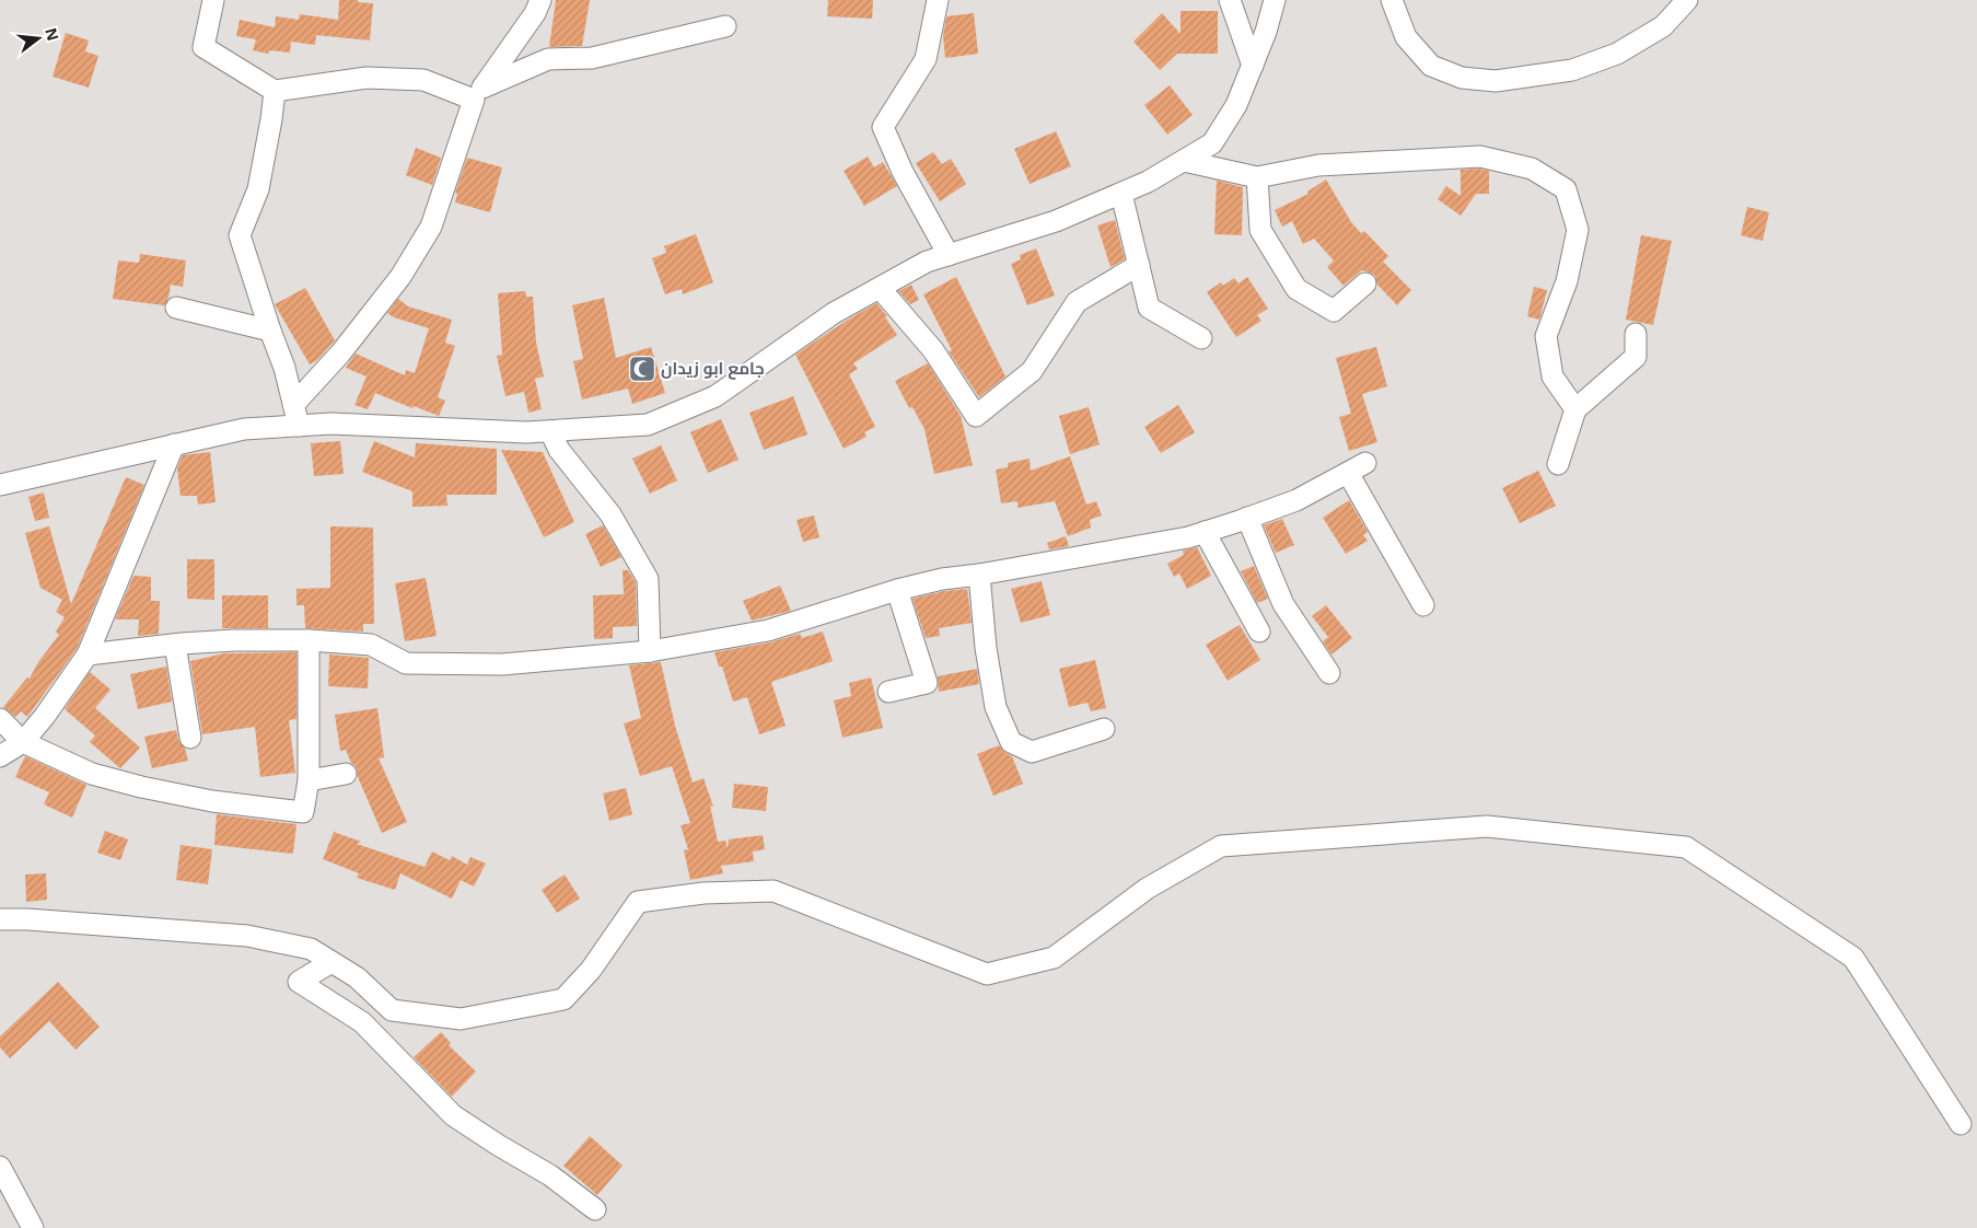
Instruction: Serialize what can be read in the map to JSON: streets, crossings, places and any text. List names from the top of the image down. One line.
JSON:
{"places":{"mosque":["جامع ابو زيدان"]},"north":"right"}
